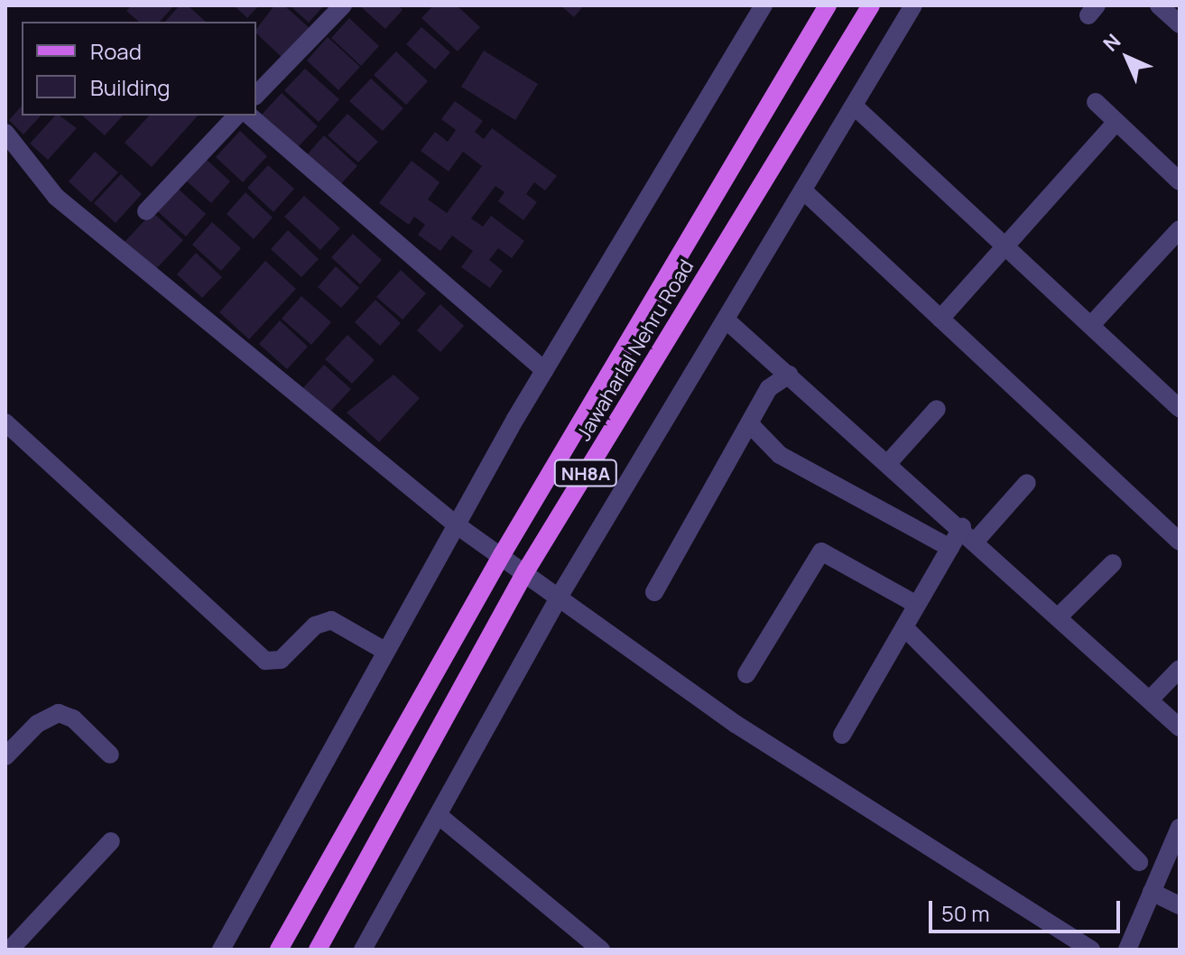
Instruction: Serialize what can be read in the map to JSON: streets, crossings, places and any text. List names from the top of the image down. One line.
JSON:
{"streets":{"main road":["Jawaharlal Nehru Road","NH8A"]},"legend":["Road","Building"],"scale_bar":"50 m","north":"top left"}
